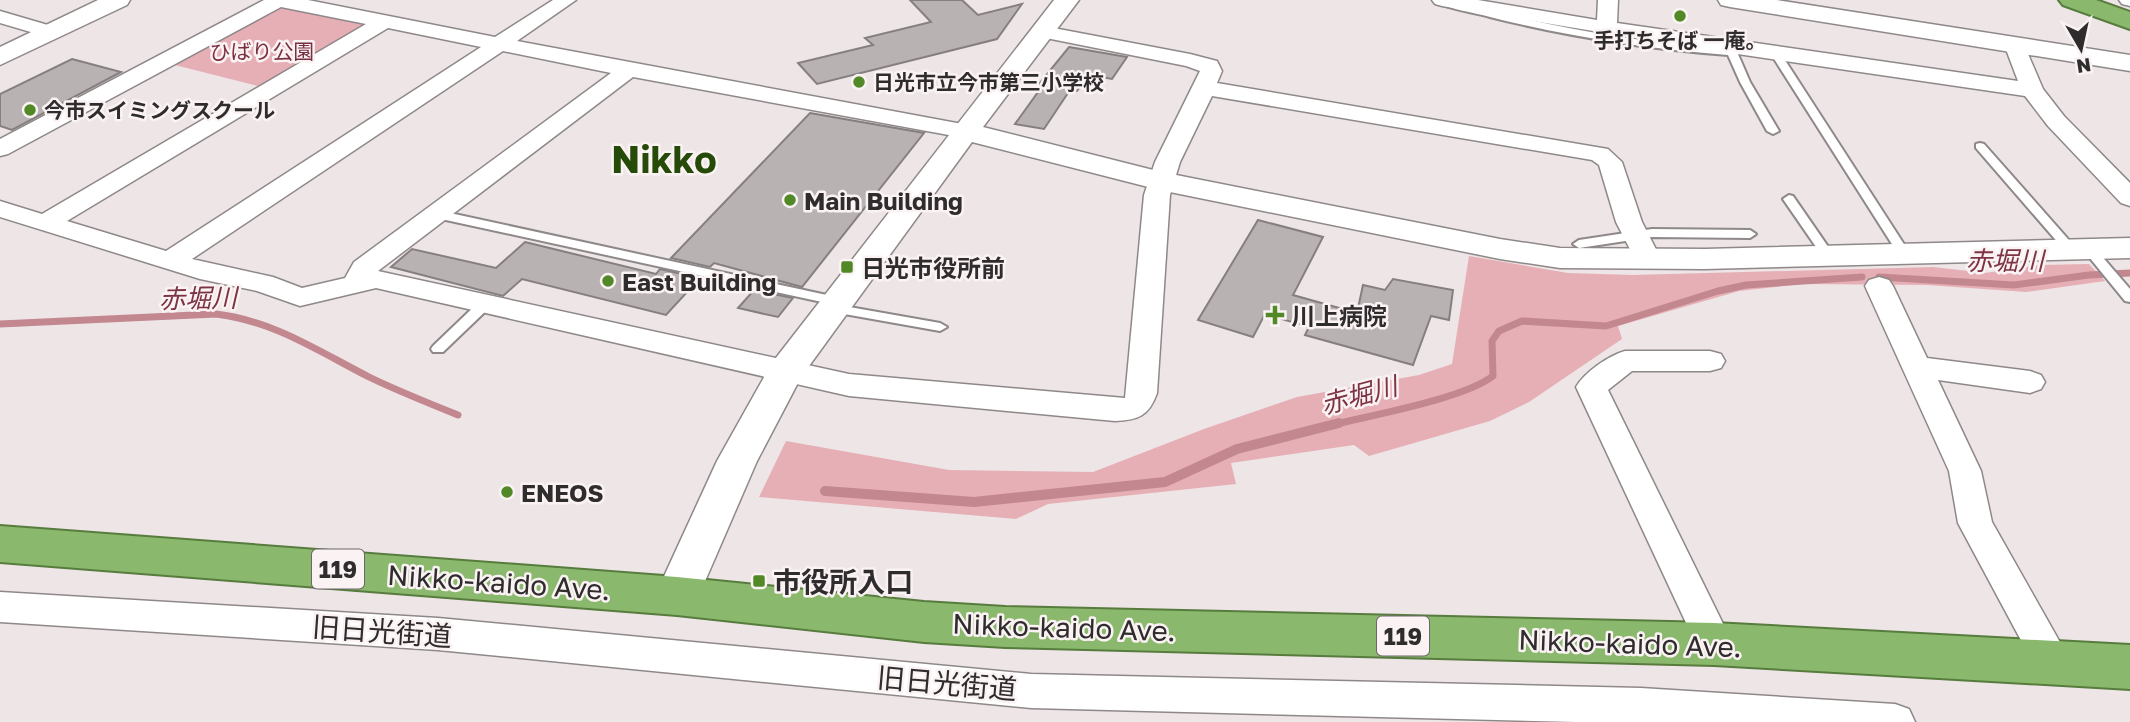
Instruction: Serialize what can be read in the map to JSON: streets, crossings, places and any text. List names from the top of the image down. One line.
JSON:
{"streets":{"highway":["119","Nikko-kaido Ave."],"street":["旧日光街道"]},"districts":["Nikko"],"water":["赤堀川"],"parks":["ひばり公園"],"places":{"other":["手打ちそば 一庵。","日光市立今市第三小学校","今市スイミングスクール","Main Building","East Building","ENEOS"],"transit":["日光市役所前","市役所入口"],"health":["川上病院"]},"north":"bottom"}
